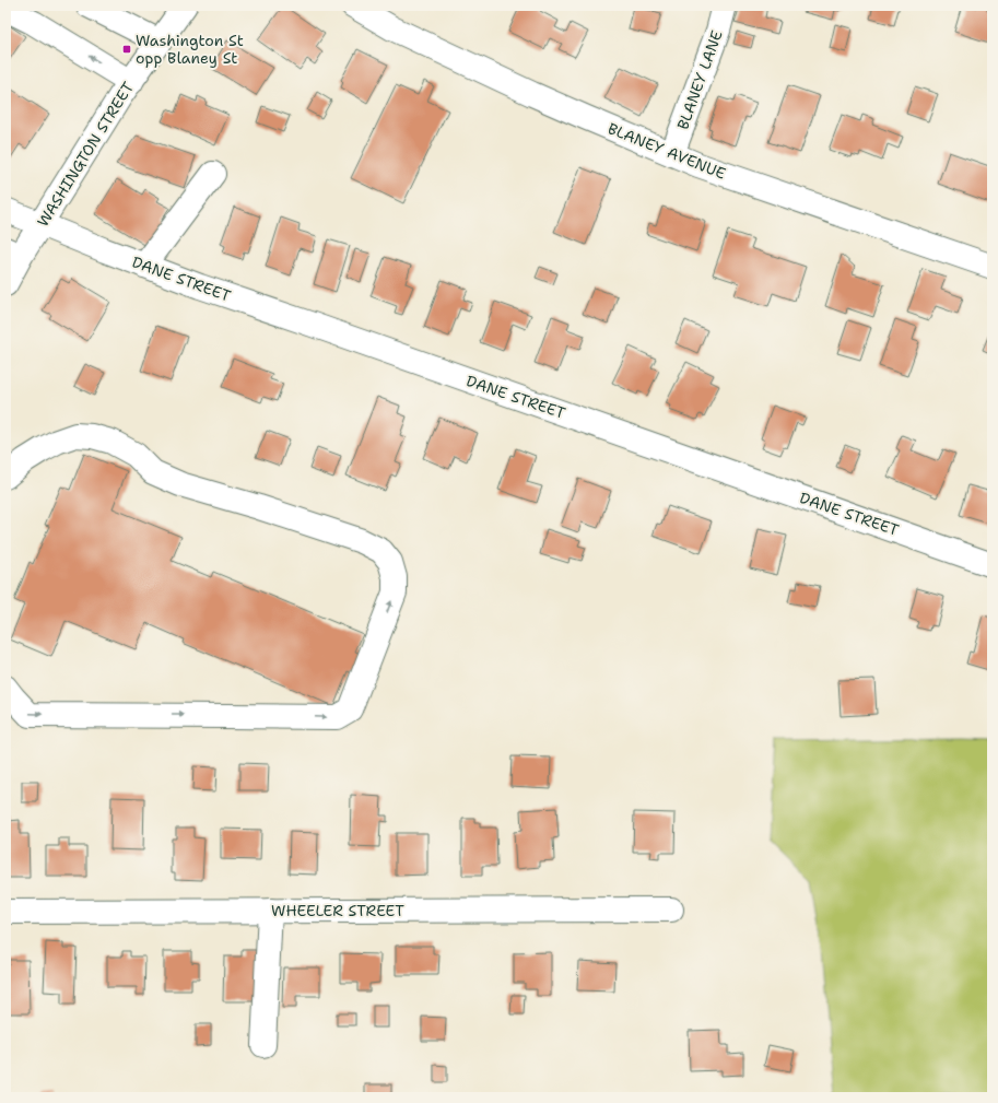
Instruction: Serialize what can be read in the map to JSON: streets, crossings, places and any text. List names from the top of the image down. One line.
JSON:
{"streets":{"street":["BLANEY LANE","BLANEY AVENUE","WASHINGTON STREET","DANE STREET","WHEELER STREET"]},"crossings":[["BLANEY LANE","BLANEY AVENUE"],["WASHINGTON STREET","DANE STREET"]],"places":{"transit":["Washington St opp Blaney St"]}}
